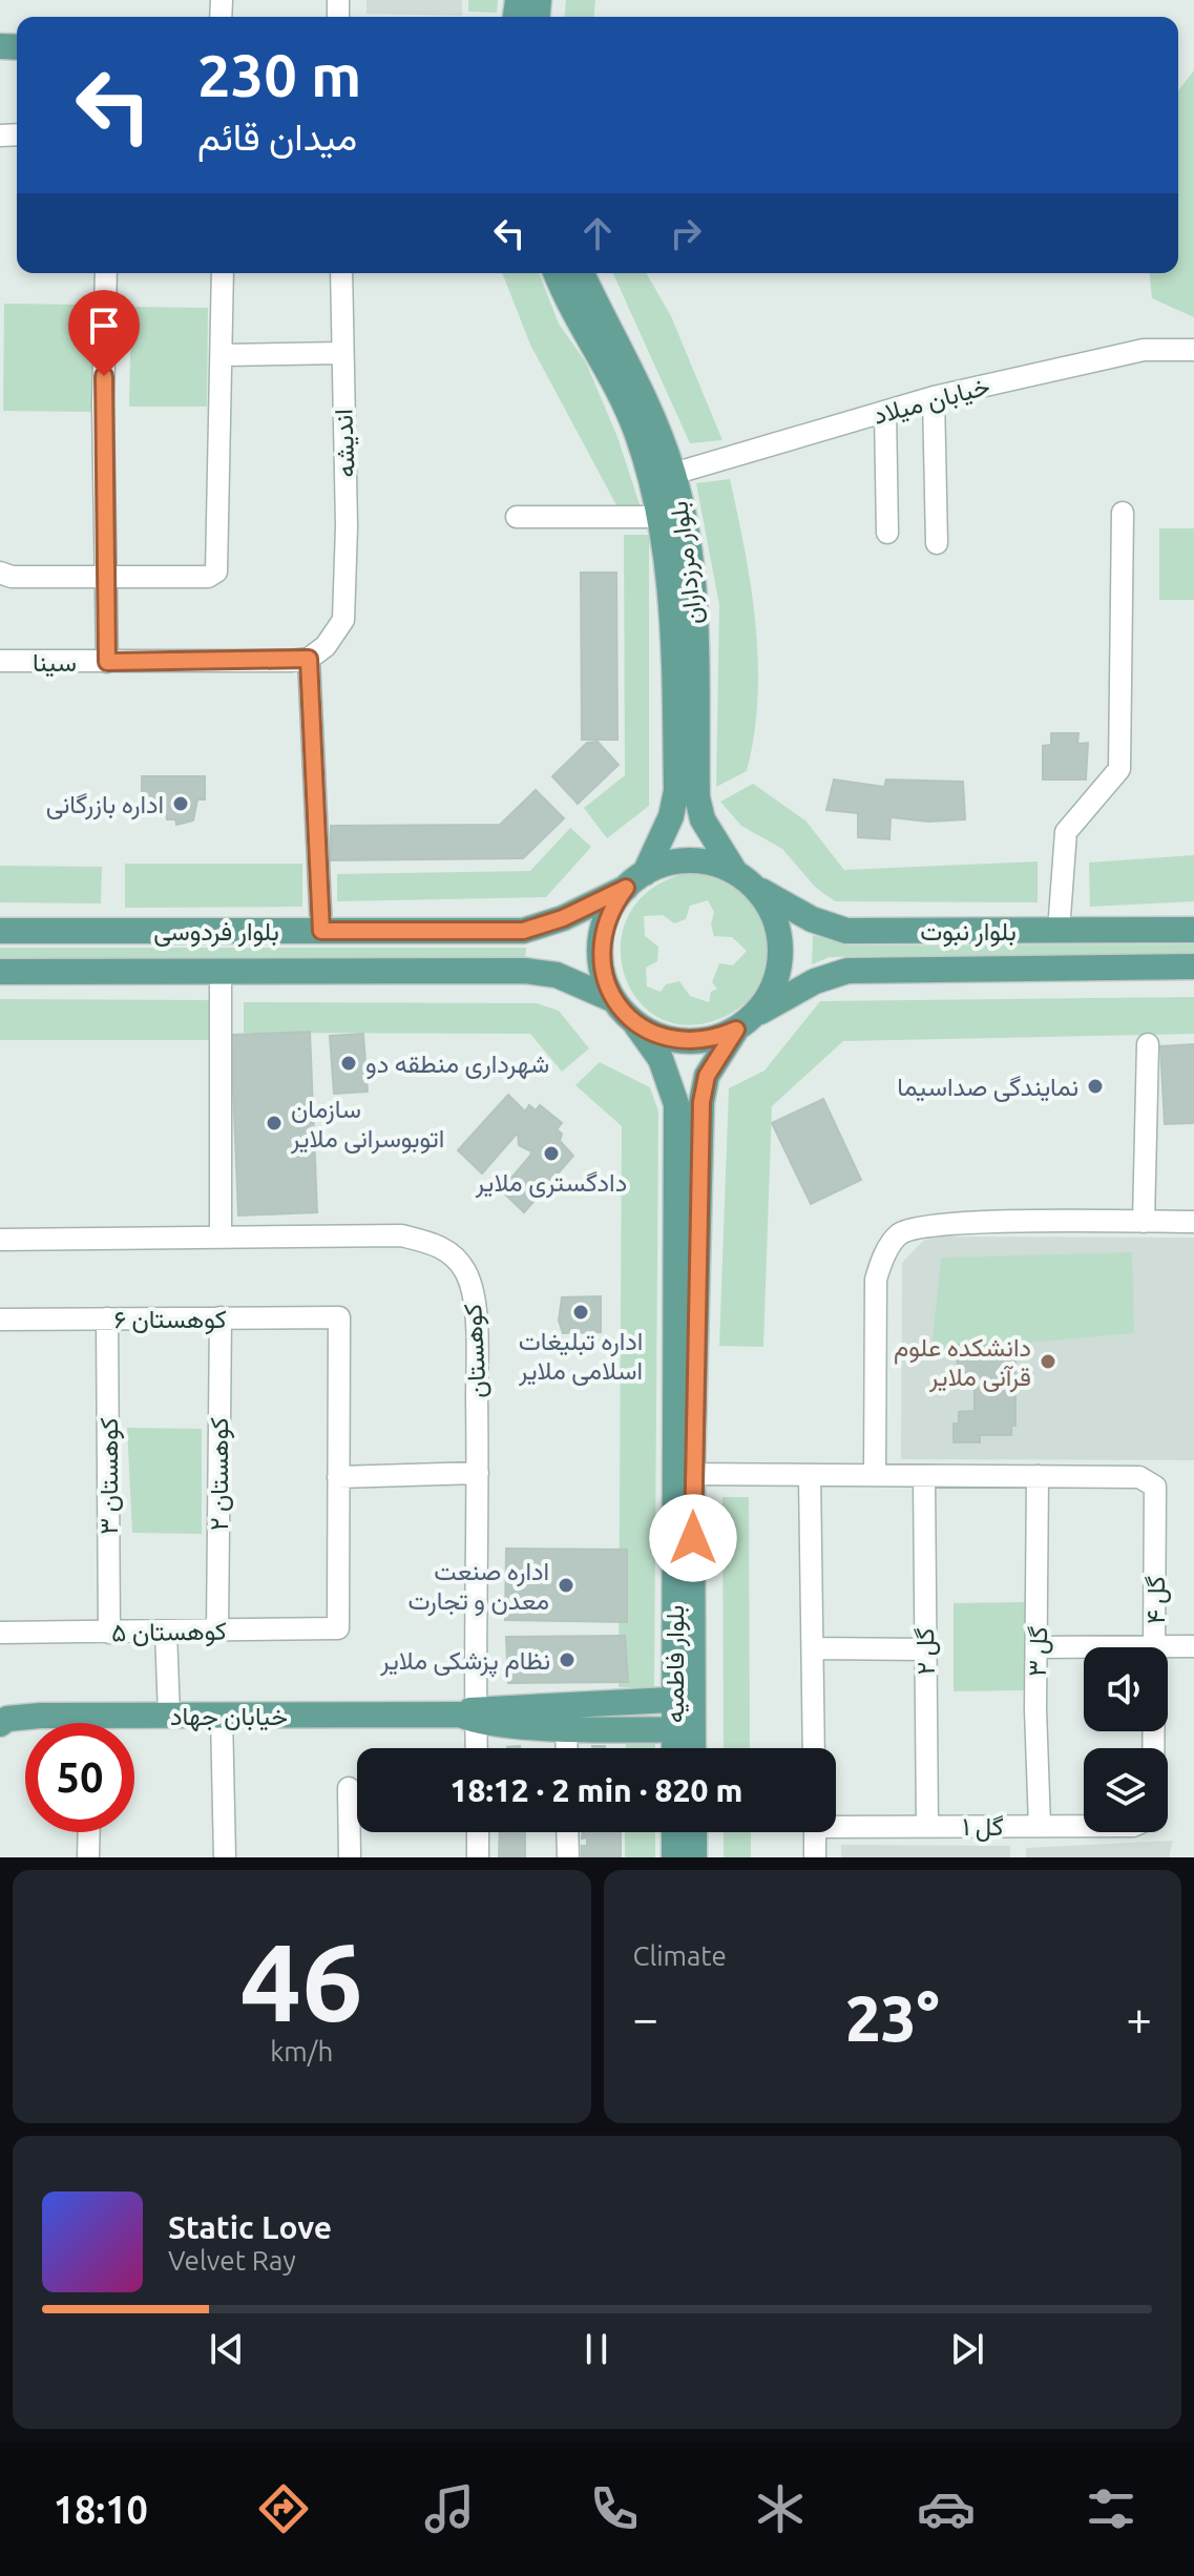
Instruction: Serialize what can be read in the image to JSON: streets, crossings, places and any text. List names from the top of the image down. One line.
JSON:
{"streets":{"main road":["بلوار مرزداران","بلوار فردوسی","بلوار نبوت","بلوار فاطمیه","خیابان جهاد"],"street":["خیابان میلاد","اندیشه","سینا","کوهستان ۶","کوهستان","کوهستان ۲","کوهستان ۳","گل ۴","کوهستان ۵","گل ۲","گل ۳","گل ۱"]},"crossings":[["خیابان میلاد","بلوار مرزداران"],["اندیشه","سینا"],["بلوار مرزداران","بلوار فردوسی"],["بلوار مرزداران","بلوار نبوت"],["بلوار مرزداران","بلوار فاطمیه"],["بلوار فردوسی","بلوار نبوت"],["بلوار فردوسی","بلوار فاطمیه"],["بلوار نبوت","بلوار فاطمیه"],["کوهستان ۶","کوهستان ۲"],["کوهستان ۶","کوهستان ۳"],["کوهستان ۶","کوهستان ۵"],["کوهستان","خیابان جهاد"],["کوهستان ۲","کوهستان ۵"],["کوهستان ۳","کوهستان ۵"],["گل ۴","گل ۳"],["گل ۲","گل ۱"],["گل ۳","گل ۱"],["بلوار فاطمیه","خیابان جهاد"]],"places":["اداره بازرگانی","شهرداری منطقه دو","نمایندگی صداسیما","سازمان اتوبوسرانی ملایر","دادگستری ملایر","اداره تبلیغات اسلامی ملایر","دانشکده علوم قرآنی ملایر","اداره صنعت معدن و تجارت","نظام پزشکی ملایر"],"page":{"turn":["230 m","میدان قائم"],"limit":"50","trip":"18:12 · 2 min · 820 m","tile":[["46","km/h"],"Climate"],"heat":["−","23°","+"],"song":["Static Love","Velvet Ray"],"tabs":"18:10"}}
